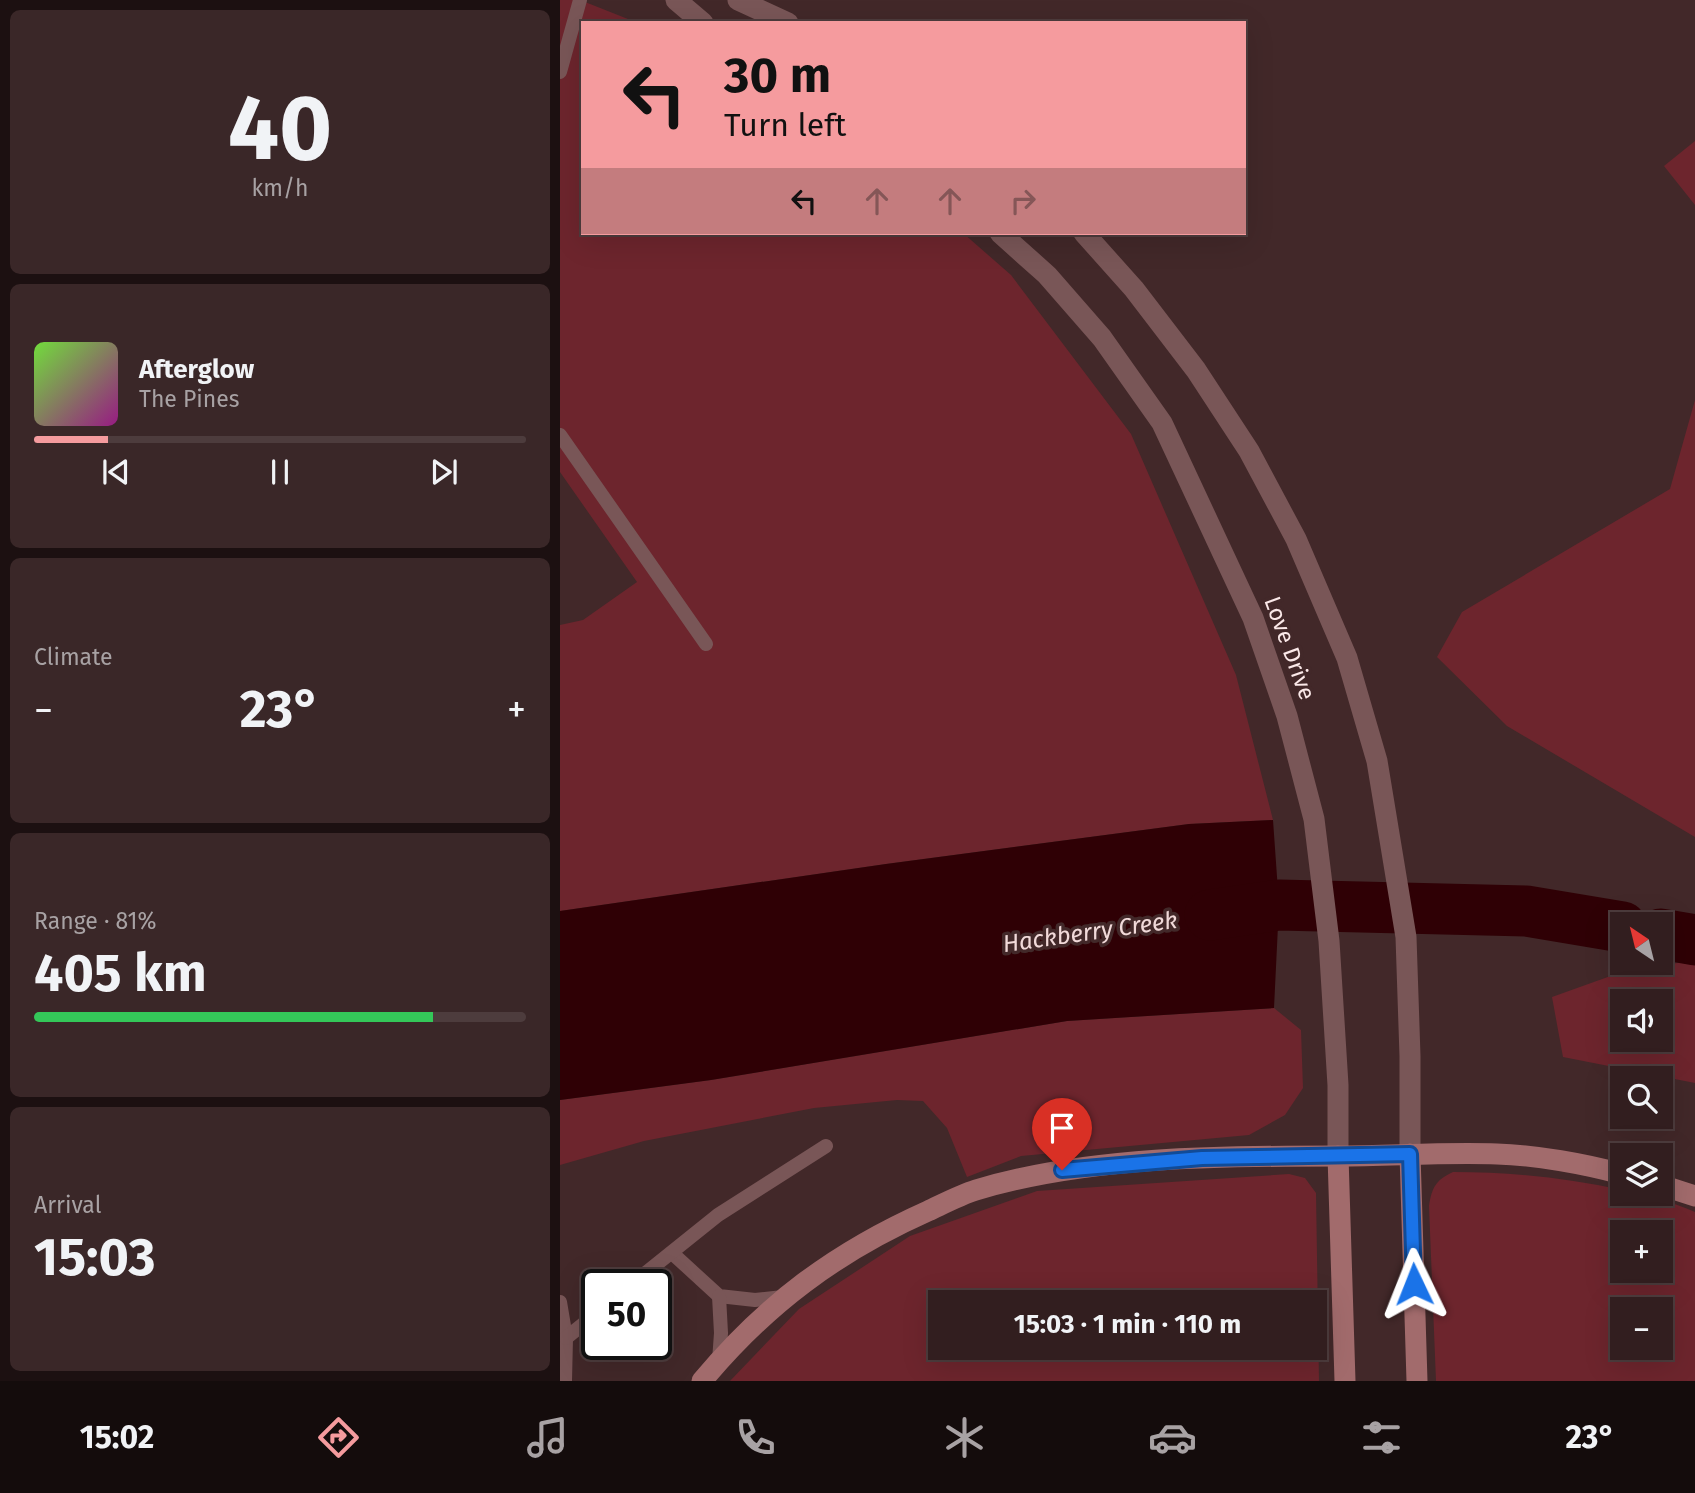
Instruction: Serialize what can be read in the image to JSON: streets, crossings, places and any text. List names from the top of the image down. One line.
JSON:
{"streets":{"street":["Love Drive"]},"water":["Hackberry Creek"],"north":"top left","page":{"tile":[["40","km/h"],"Climate",["Range · 81%","405 km"],["Arrival","15:03"]],"turn":["30 m","Turn left"],"song":["Afterglow","The Pines"],"heat":["−","23°","+"],"map_buttons":["+","−"],"limit":"50","trip":"15:03 · 1 min · 110 m","tabs":["15:02","23°"]}}
